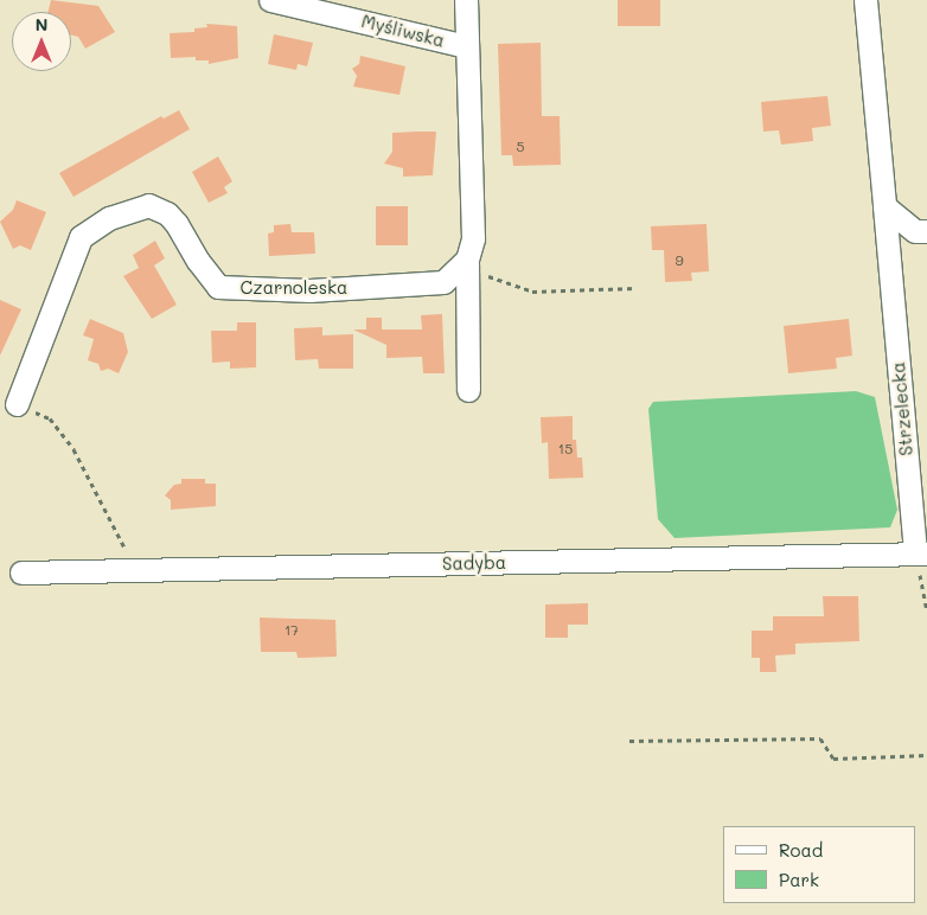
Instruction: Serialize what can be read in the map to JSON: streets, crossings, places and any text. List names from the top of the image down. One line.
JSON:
{"streets":{"street":["Myśliwska","Czarnoleska","Strzelecka","Sadyba"]},"crossings":[["Strzelecka","Sadyba"]],"house_numbers":["5","9","15","17"],"legend":["Road","Park"],"north":"top"}
